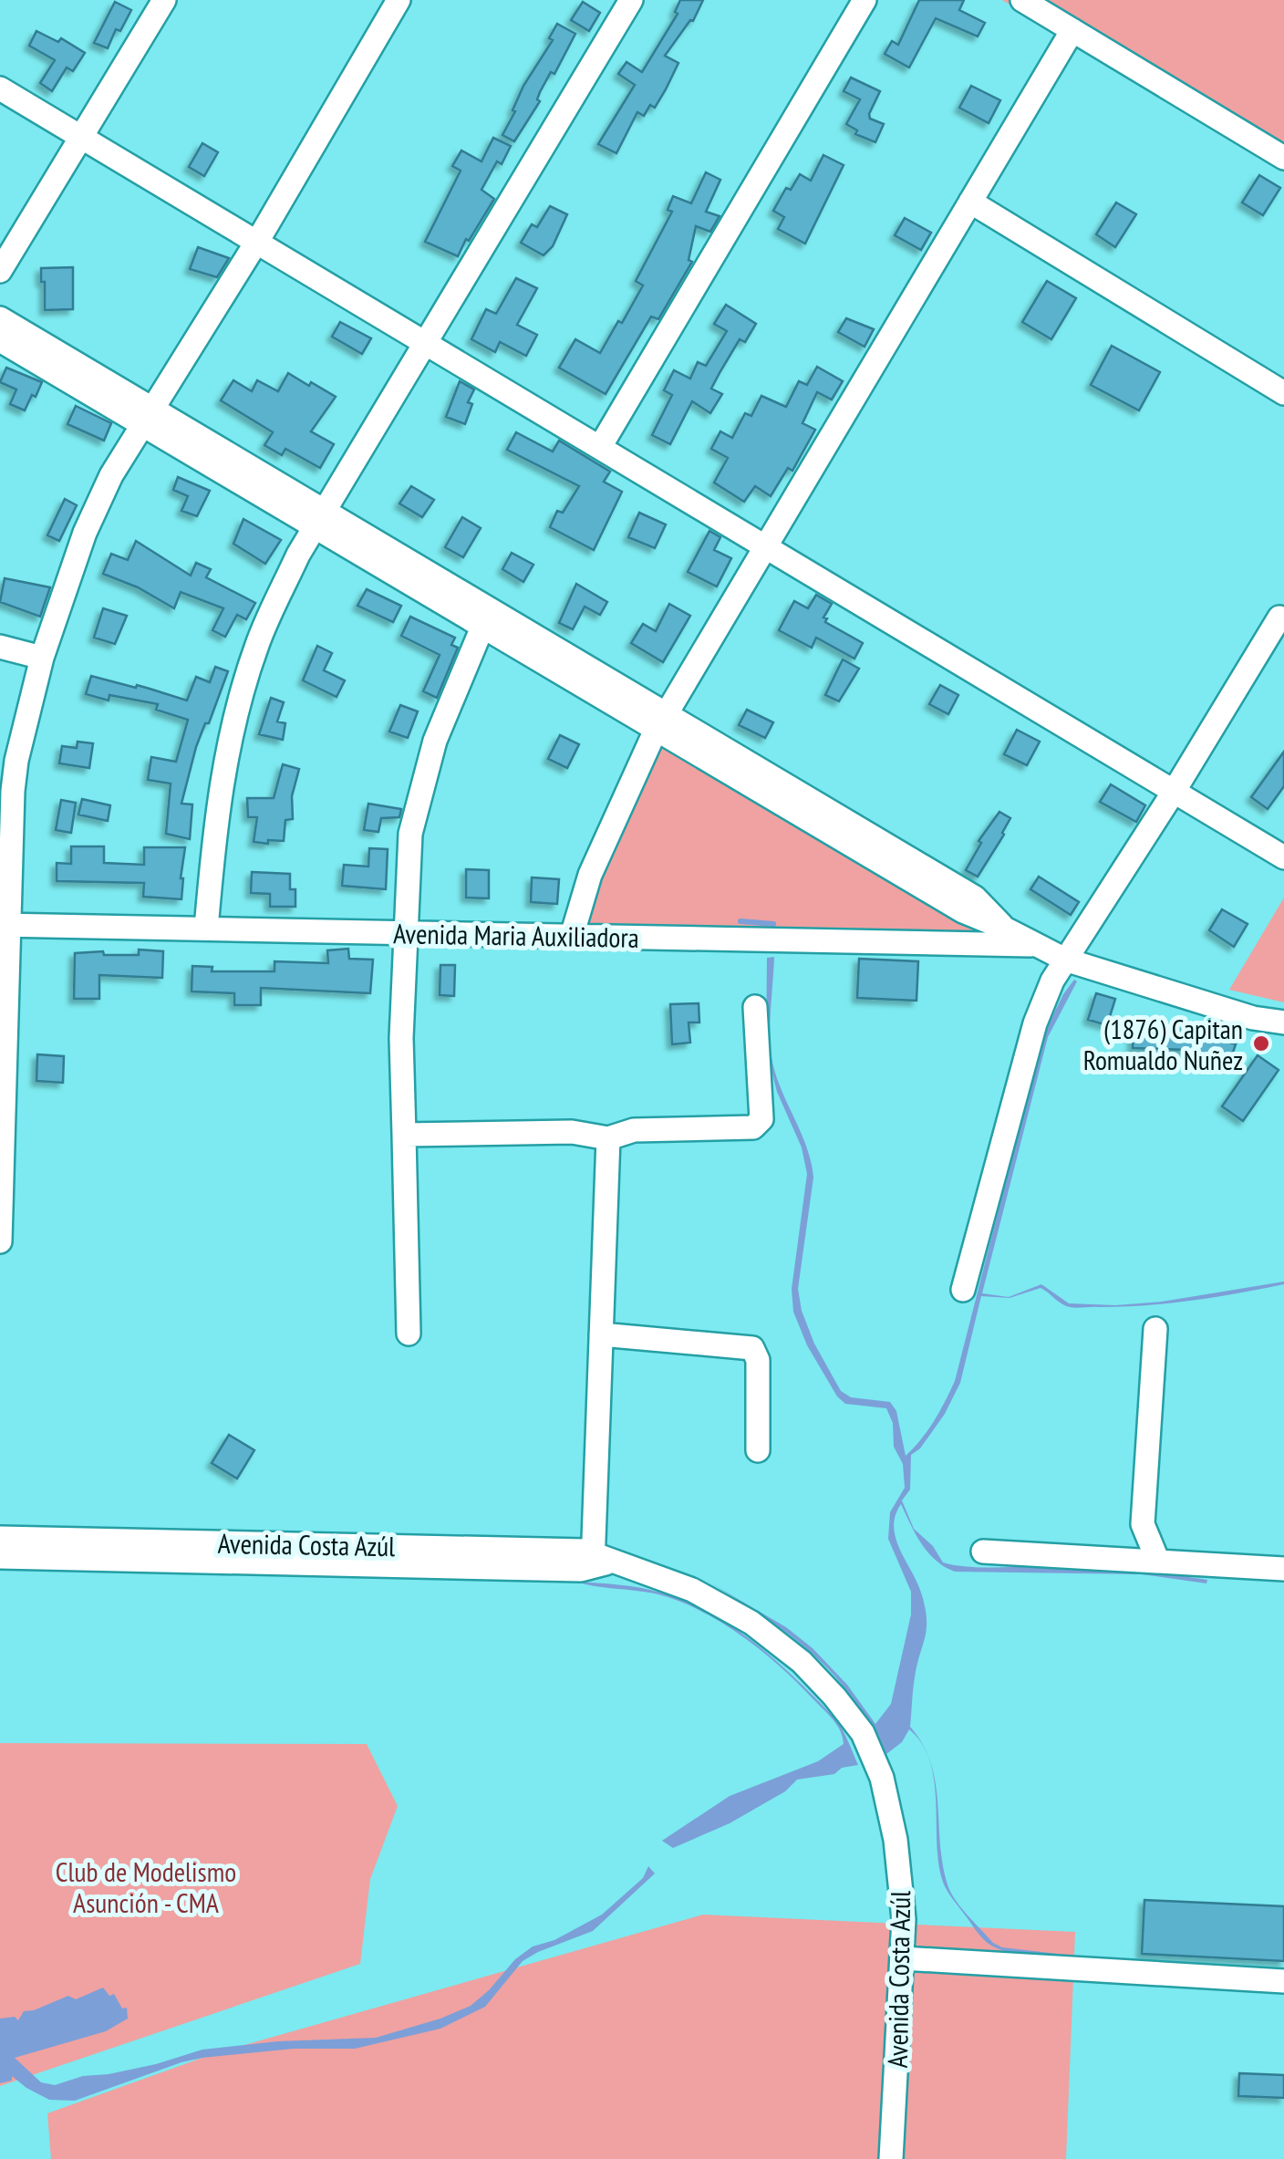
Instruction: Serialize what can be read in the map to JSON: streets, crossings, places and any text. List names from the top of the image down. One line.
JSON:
{"streets":{"street":["Avenida Maria Auxiliadora","Avenida Costa Azúl"]},"parks":["Club de Modelismo Asunción - CMA"],"places":["(1876) Capitan Romualdo Nuñez"]}
